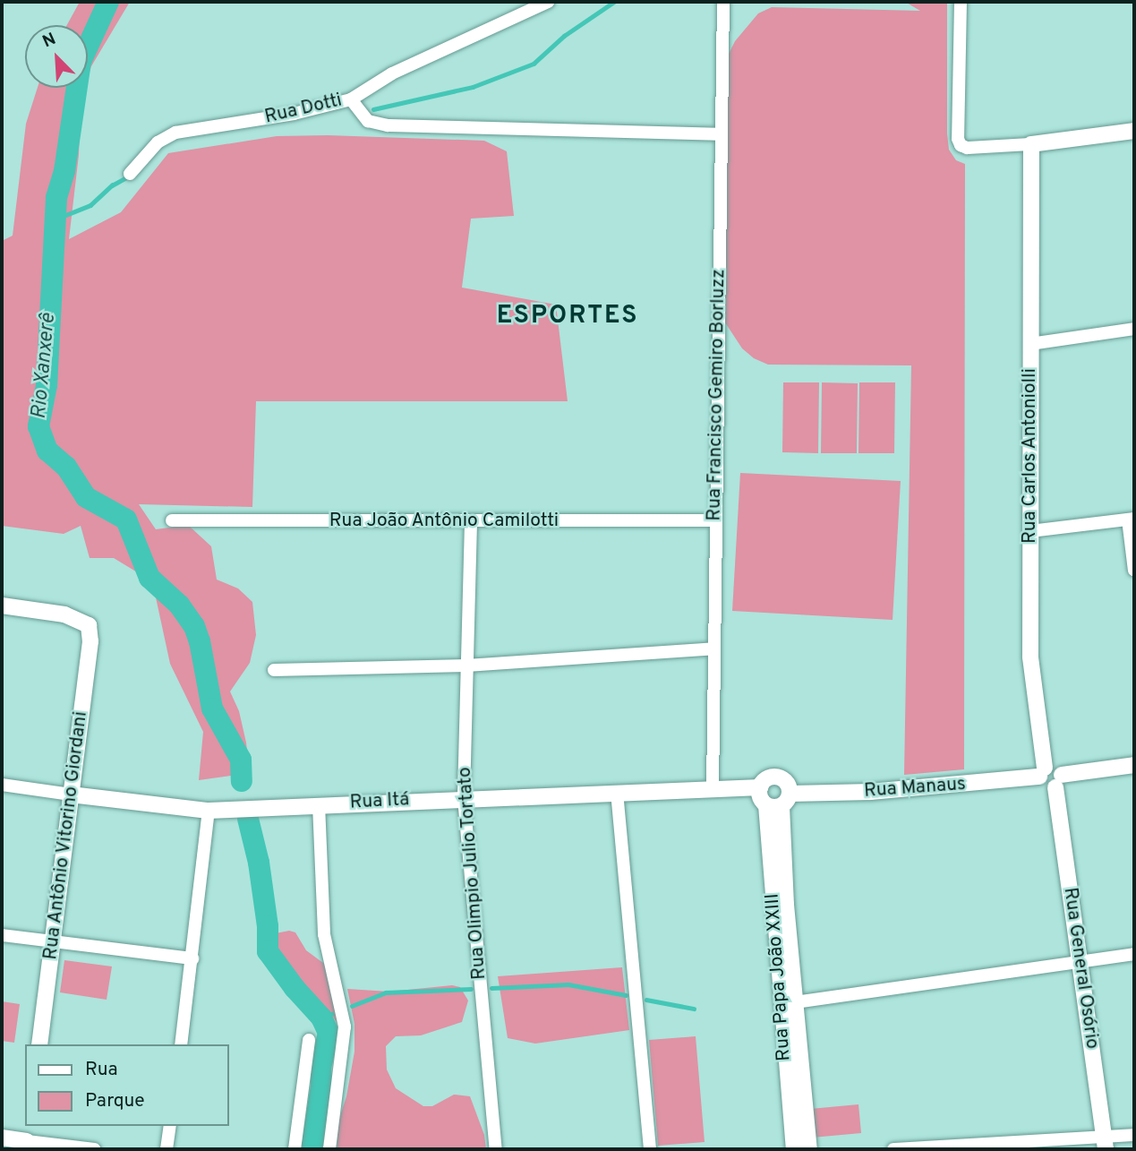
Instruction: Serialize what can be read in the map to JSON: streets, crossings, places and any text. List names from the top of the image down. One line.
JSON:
{"streets":{"street":["Rua Dotti","Rua Francisco Gemiro Borluzz","Rua Carlos Antoniolli","Rua João Antônio Camilotti","Rua Manaus","Rua Itá","Rua Antônio Vitorino Giordani","Rua Olimpio Julio Tortato","Rua General Osório","Rua Papa João XXIII"]},"crossings":[["Rua Francisco Gemiro Borluzz","Rua João Antônio Camilotti"],["Rua Francisco Gemiro Borluzz","Rua Itá"],["Rua Carlos Antoniolli","Rua Manaus"],["Rua João Antônio Camilotti","Rua Olimpio Julio Tortato"],["Rua Manaus","Rua Itá"],["Rua Manaus","Rua Papa João XXIII"],["Rua Itá","Rua Antônio Vitorino Giordani"],["Rua Itá","Rua Olimpio Julio Tortato"],["Rua Itá","Rua Papa João XXIII"]],"districts":["ESPORTES"],"water":["Rio Xanxerê"],"legend":["Rua","Parque"],"north":"top left"}
